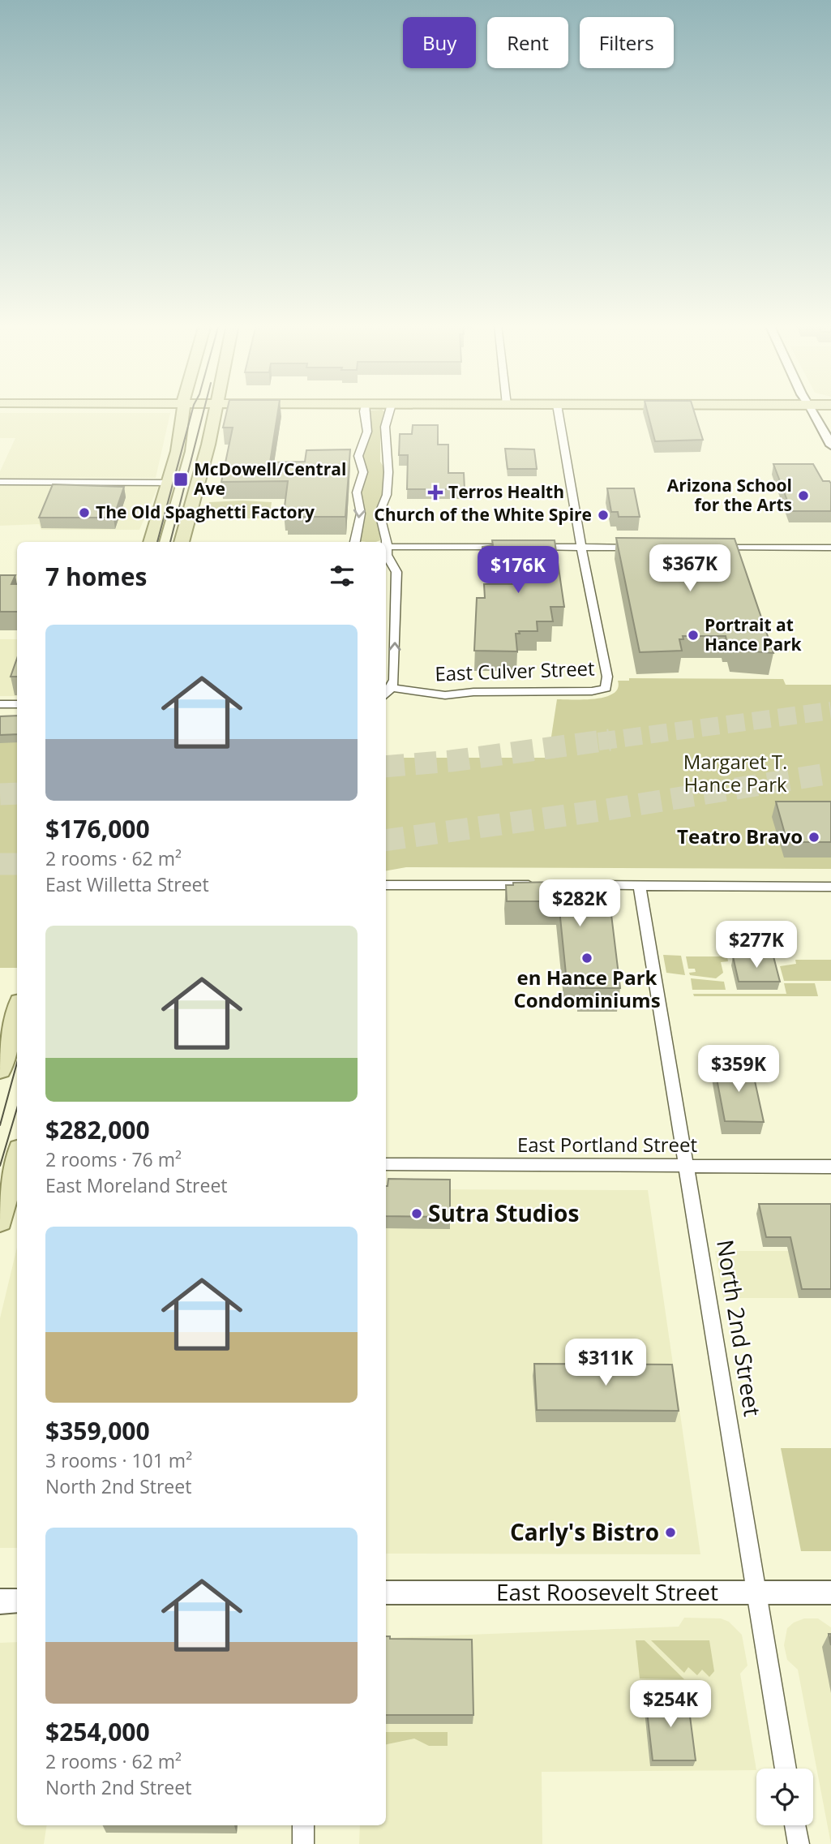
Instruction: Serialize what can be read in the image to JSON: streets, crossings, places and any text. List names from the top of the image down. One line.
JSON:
{"streets":{"street":["East Culver Street","East Portland Street","North 2nd Street","East Roosevelt Street"]},"crossings":[["East Portland Street","North 2nd Street"],["North 2nd Street","East Roosevelt Street"]],"parks":["Margaret T. Hance Park"],"places":{"transit":["McDowell/Central Ave"],"health":["Terros Health"],"other":["Arizona School for the Arts","The Old Spaghetti Factory","Church of the White Spire","Portrait at Hance Park","Teatro Bravo","en Hance Park Condominiums","Sutra Studios","Carly's Bistro"]},"page":{"chip":["Buy","Rent","Filters"],"heading":"7 homes","price":["$367K","$176K","$282K","$277K","$359K","$311K","$254K"],"list":[{"name":"$176,000","note":"2 rooms · 62 m² · East Willetta Street"},{"name":"$282,000","note":"2 rooms · 76 m² · East Moreland Street"},{"name":"$359,000","note":"3 rooms · 101 m² · North 2nd Street"},{"name":"$254,000","note":"2 rooms · 62 m² · North 2nd Street"}]}}
